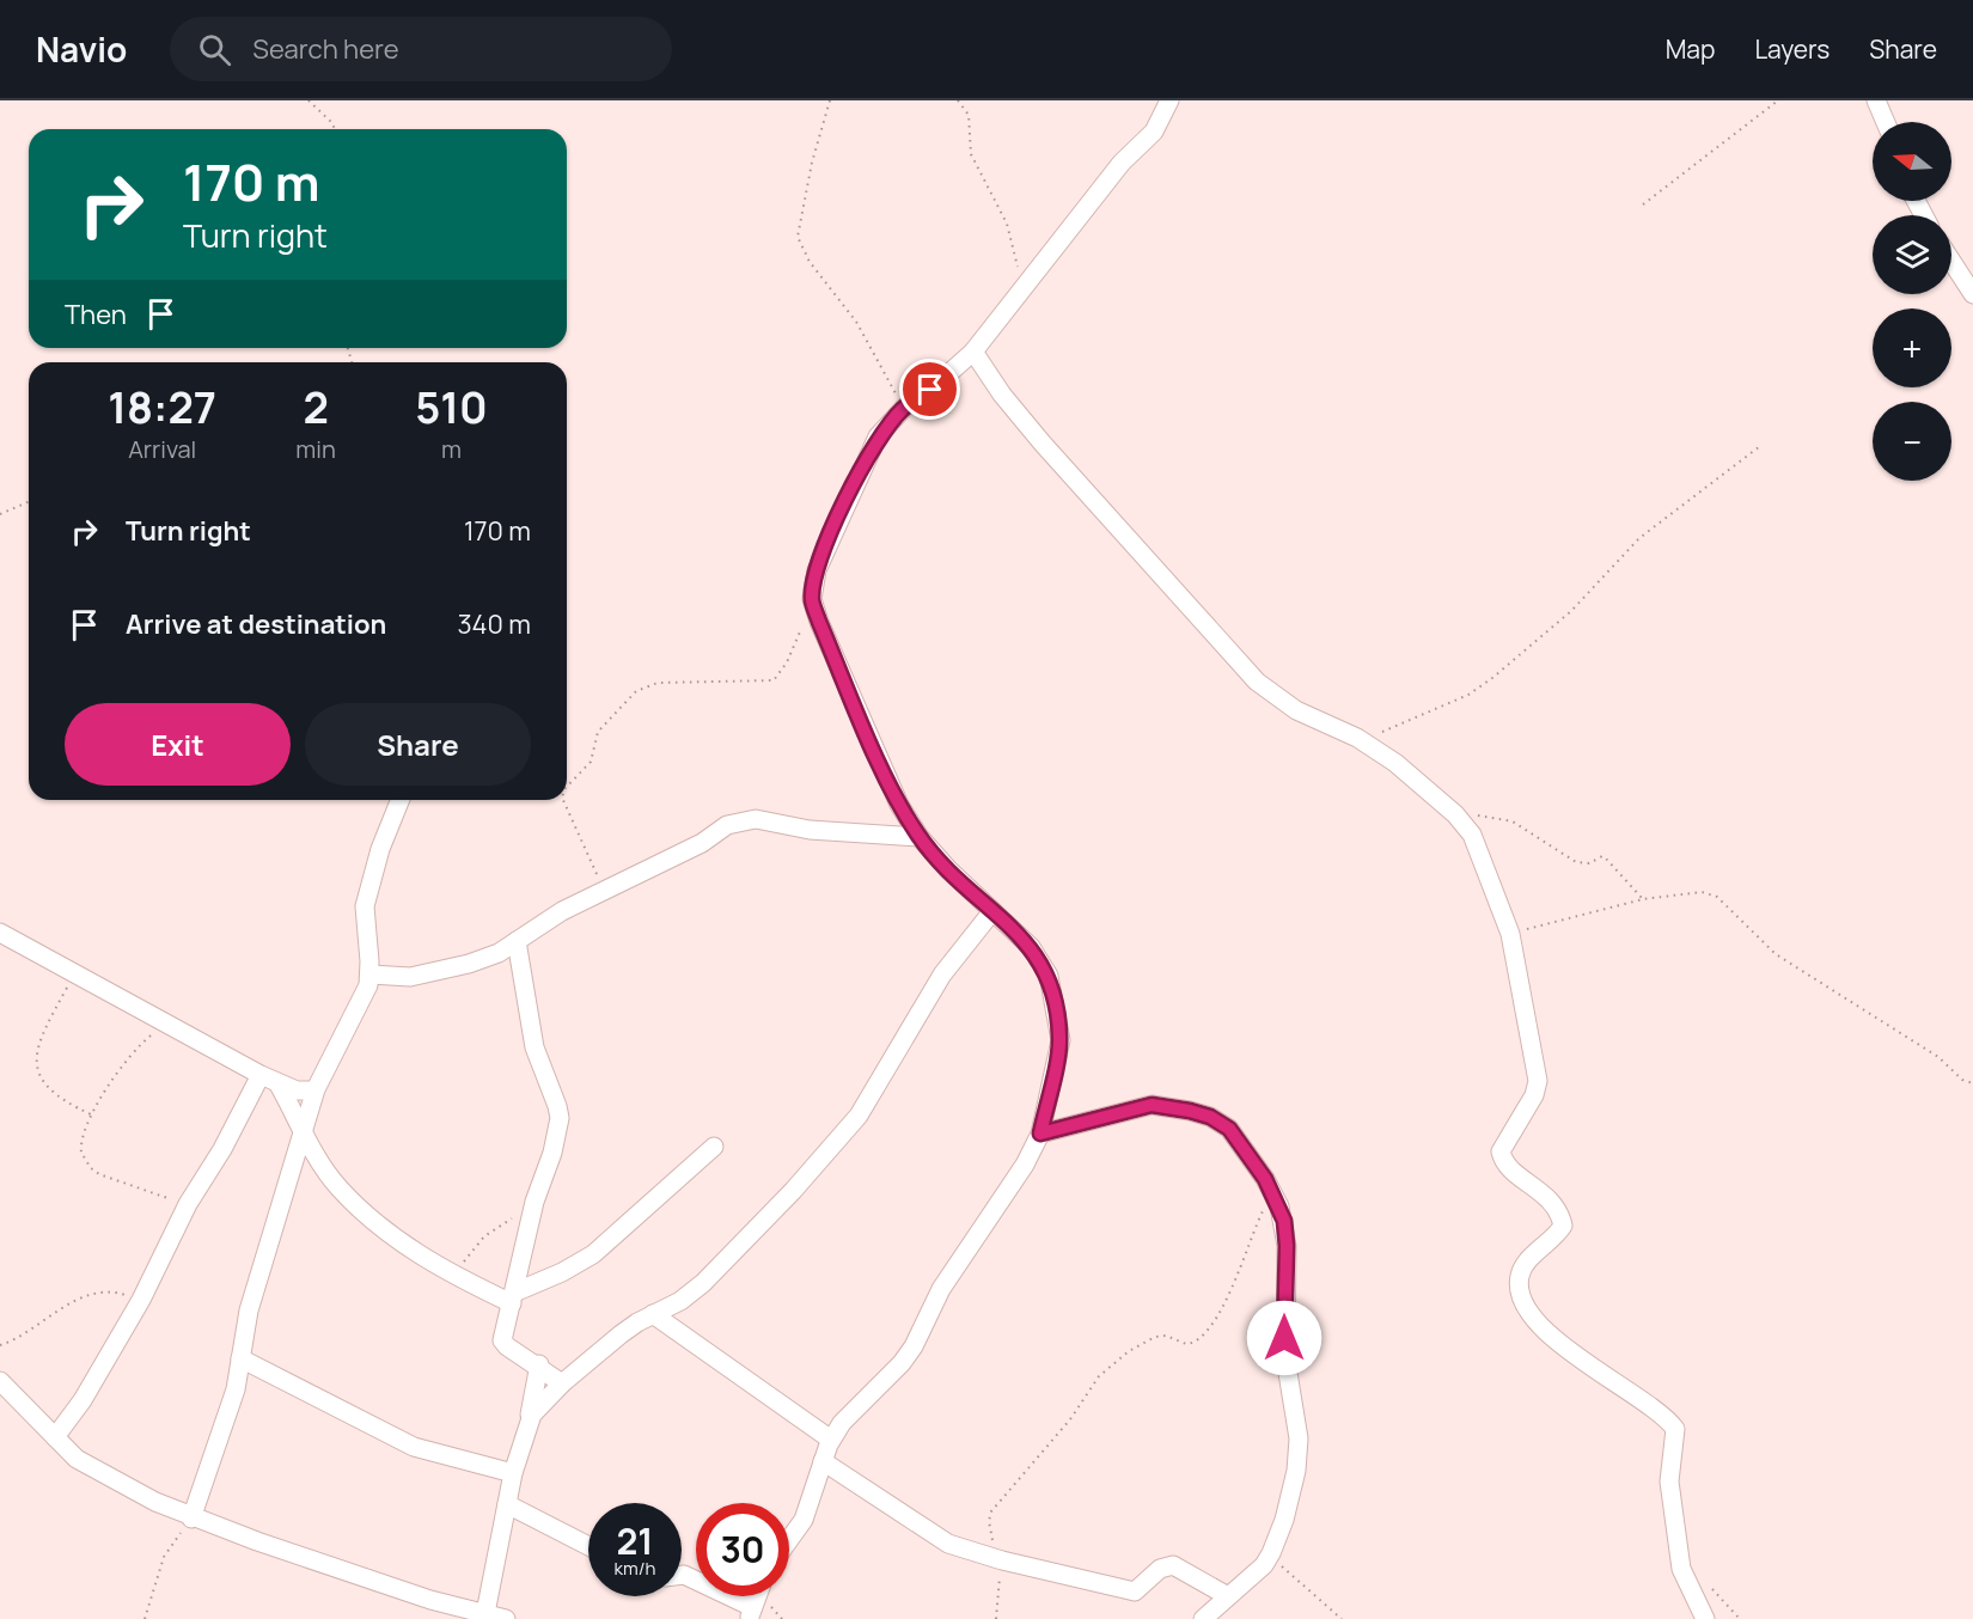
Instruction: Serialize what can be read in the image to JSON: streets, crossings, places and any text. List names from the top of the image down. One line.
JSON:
{"north":"left","page":{"header":"Navio","search":"Search here","nav":["Map","Layers","Share"],"map_buttons":["+","−"],"turn":["170 m","Turn right"],"then":"Then","eta":["18:27","Arrival","2","min","510","m"],"list":[{"name":"Turn right","value":"170 m"},{"name":"Arrive at destination","value":"340 m"}],"buttons":["Exit","Share"],"speed":"21 km/h","limit":"30"}}
